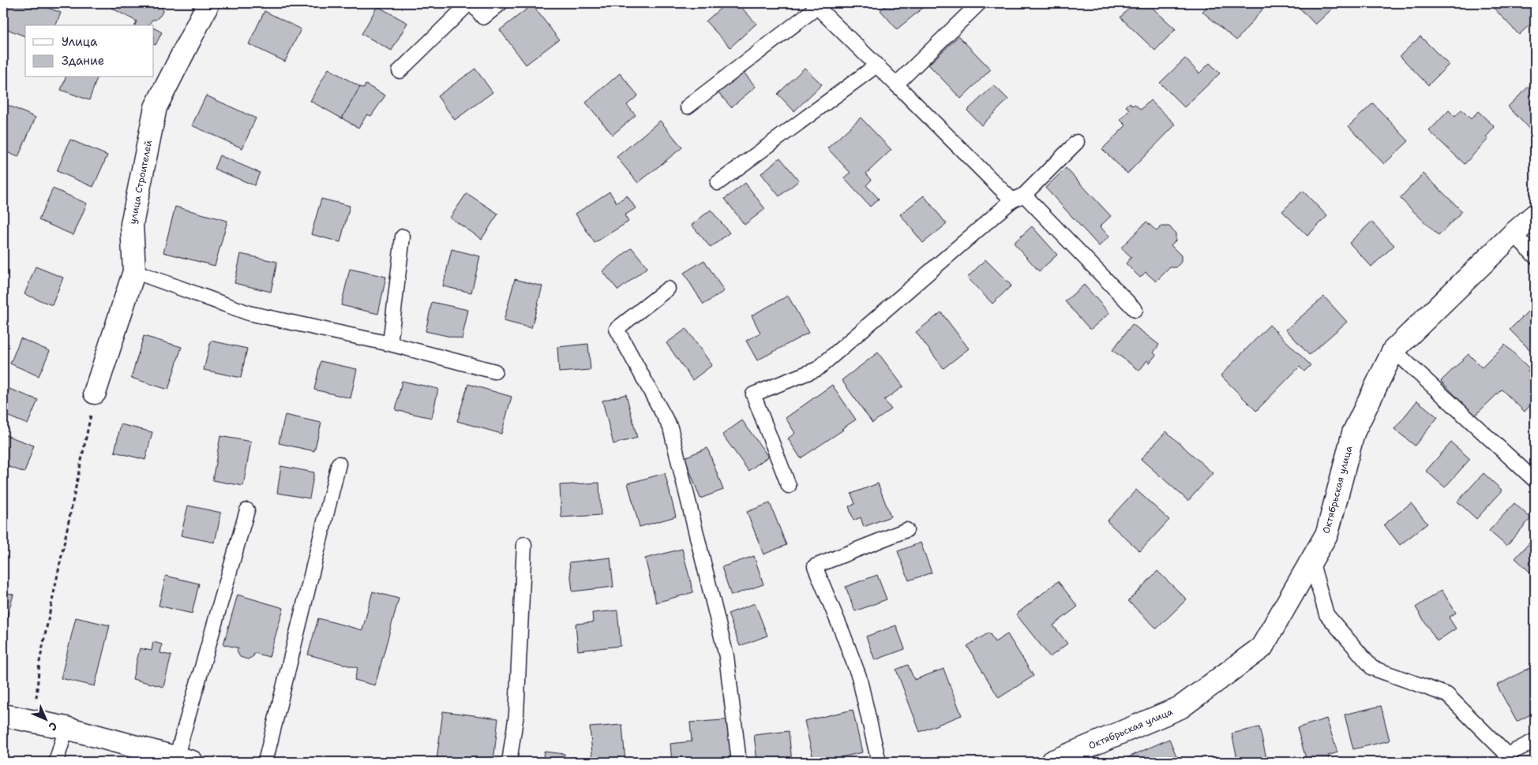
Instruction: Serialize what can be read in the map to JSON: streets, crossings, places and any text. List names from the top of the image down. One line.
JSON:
{"streets":{"street":["улица Строителей","Октябрьская улица"]},"legend":["Улица","Здание"],"north":"bottom right"}
